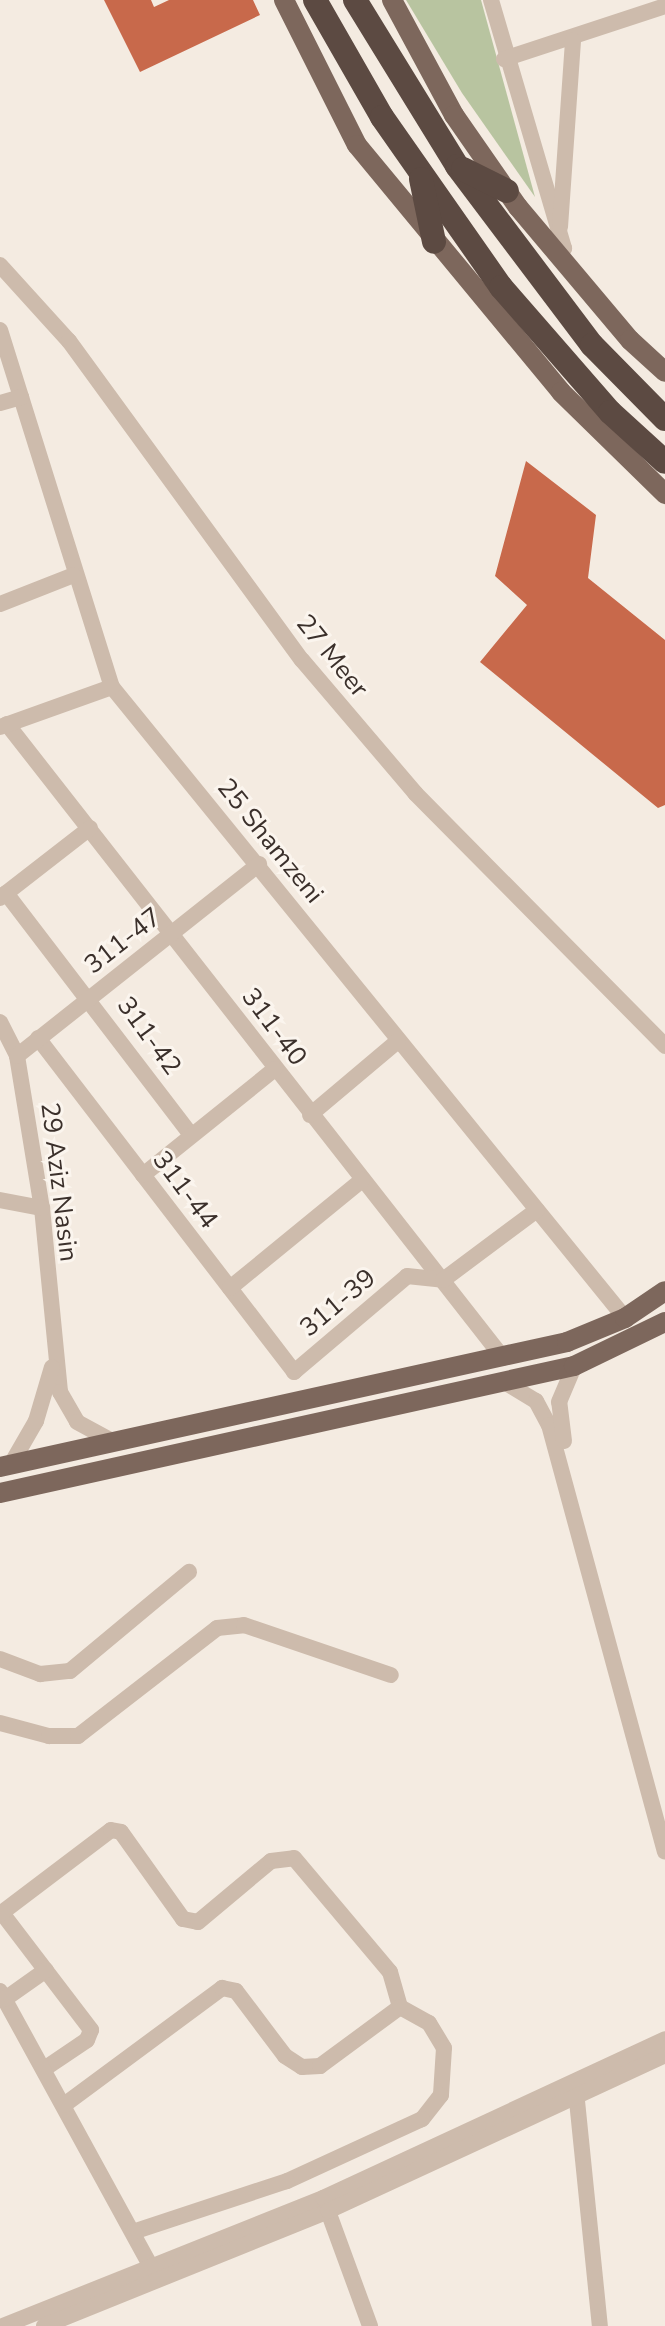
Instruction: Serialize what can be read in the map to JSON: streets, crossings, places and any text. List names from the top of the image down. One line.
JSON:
{"streets":{"street":["27 Meer","25 Shamzeni","311-47","311-40","311-42","29 Aziz Nasin","311-44","311-39"]},"crossings":[["25 Shamzeni","311-47"],["311-47","311-40"],["311-47","311-42"],["311-47","29 Aziz Nasin"],["311-47","311-44"],["311-40","311-39"],["311-44","311-39"]]}
